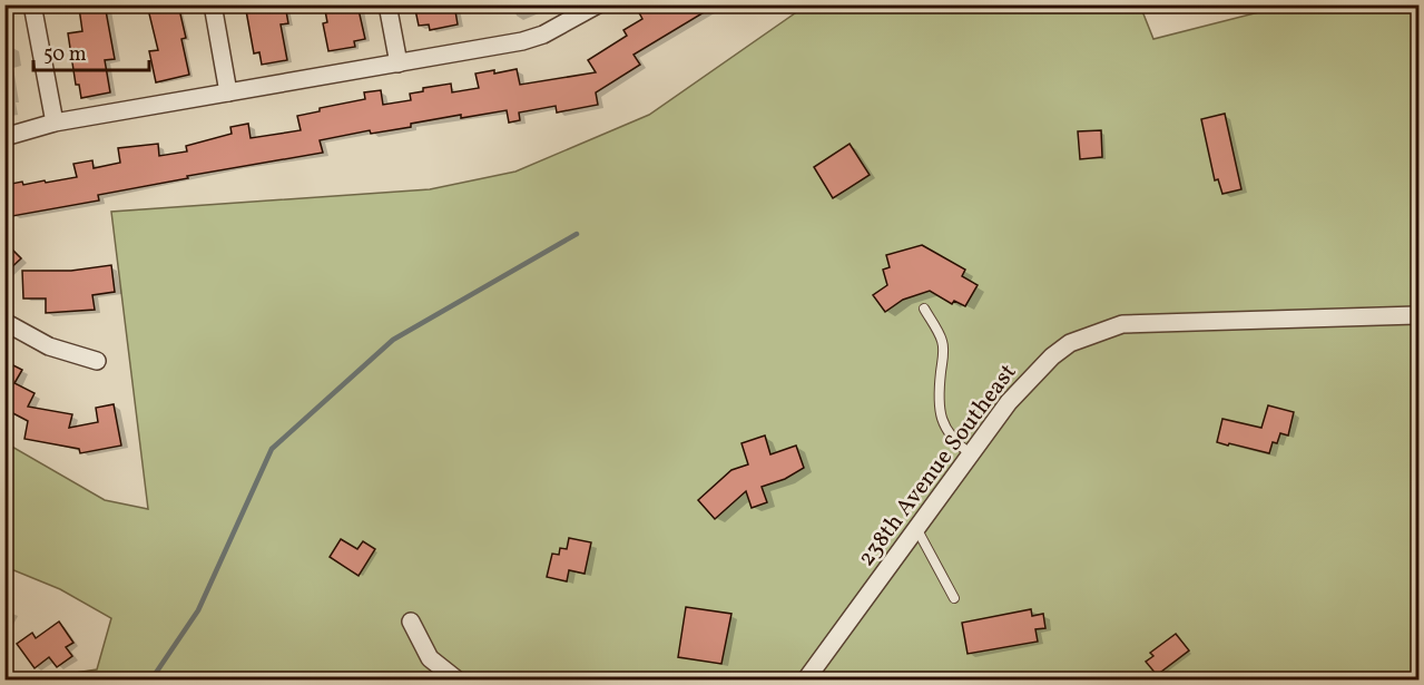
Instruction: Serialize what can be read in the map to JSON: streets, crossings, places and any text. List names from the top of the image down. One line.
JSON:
{"streets":{"street":["238th Avenue Southeast"]},"scale_bar":"50 m"}
